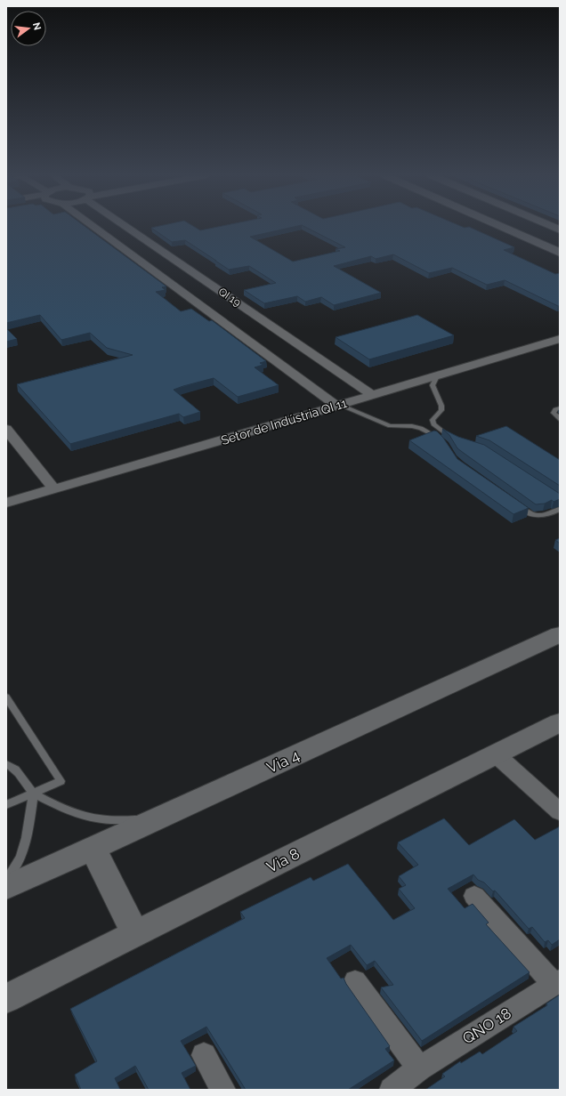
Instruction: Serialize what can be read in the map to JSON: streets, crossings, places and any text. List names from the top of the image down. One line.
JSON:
{"streets":{"main road":["Via 4","Via 8"],"street":["QI 19","Setor de Indústria QI 11","QNO 18"]},"crossings":[["QI 19","Setor de Indústria QI 11"]],"north":"right"}
